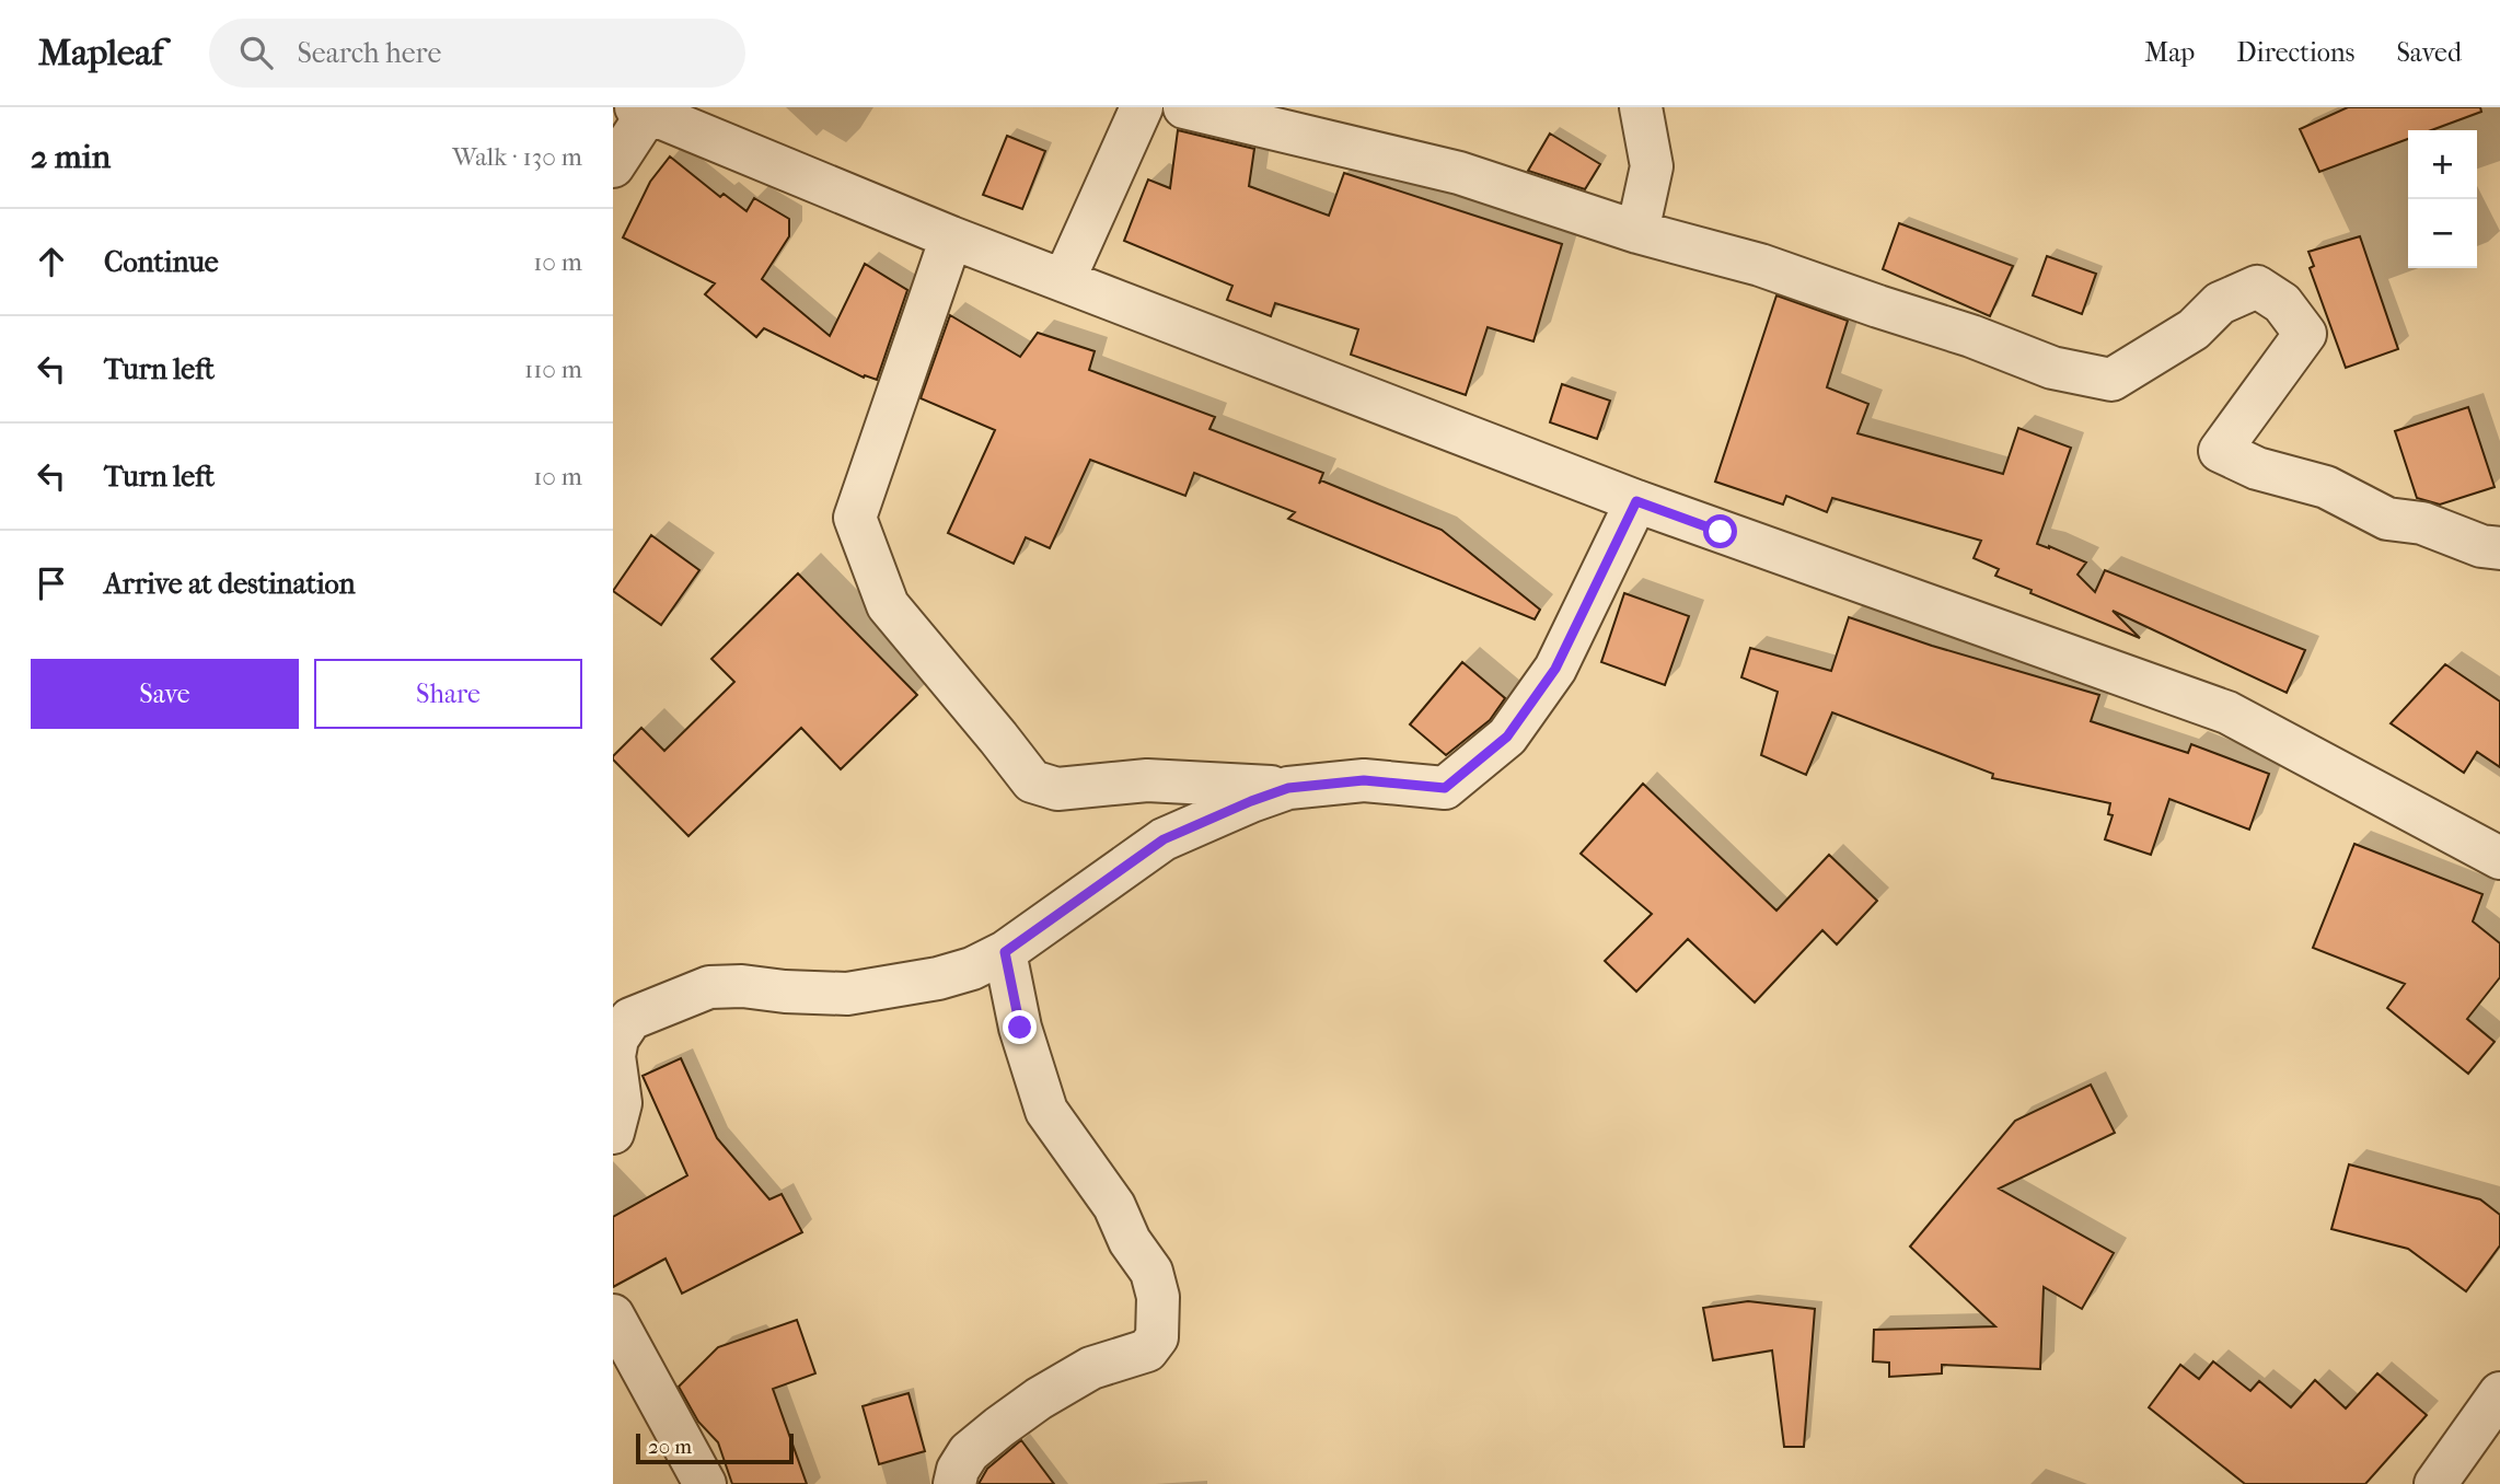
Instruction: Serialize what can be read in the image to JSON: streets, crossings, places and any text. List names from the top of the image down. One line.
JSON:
{"scale_bar":"20 m","page":{"header":"Mapleaf","search":"Search here","nav":["Map","Directions","Saved"],"heading":["2 min","Walk · 130 m"],"map_buttons":["+","−"],"list":[["Continue","10 m"],["Turn left","110 m"],["Turn left","10 m"],"Arrive at destination"],"buttons":["Save","Share"],"scale":"20 m"}}
